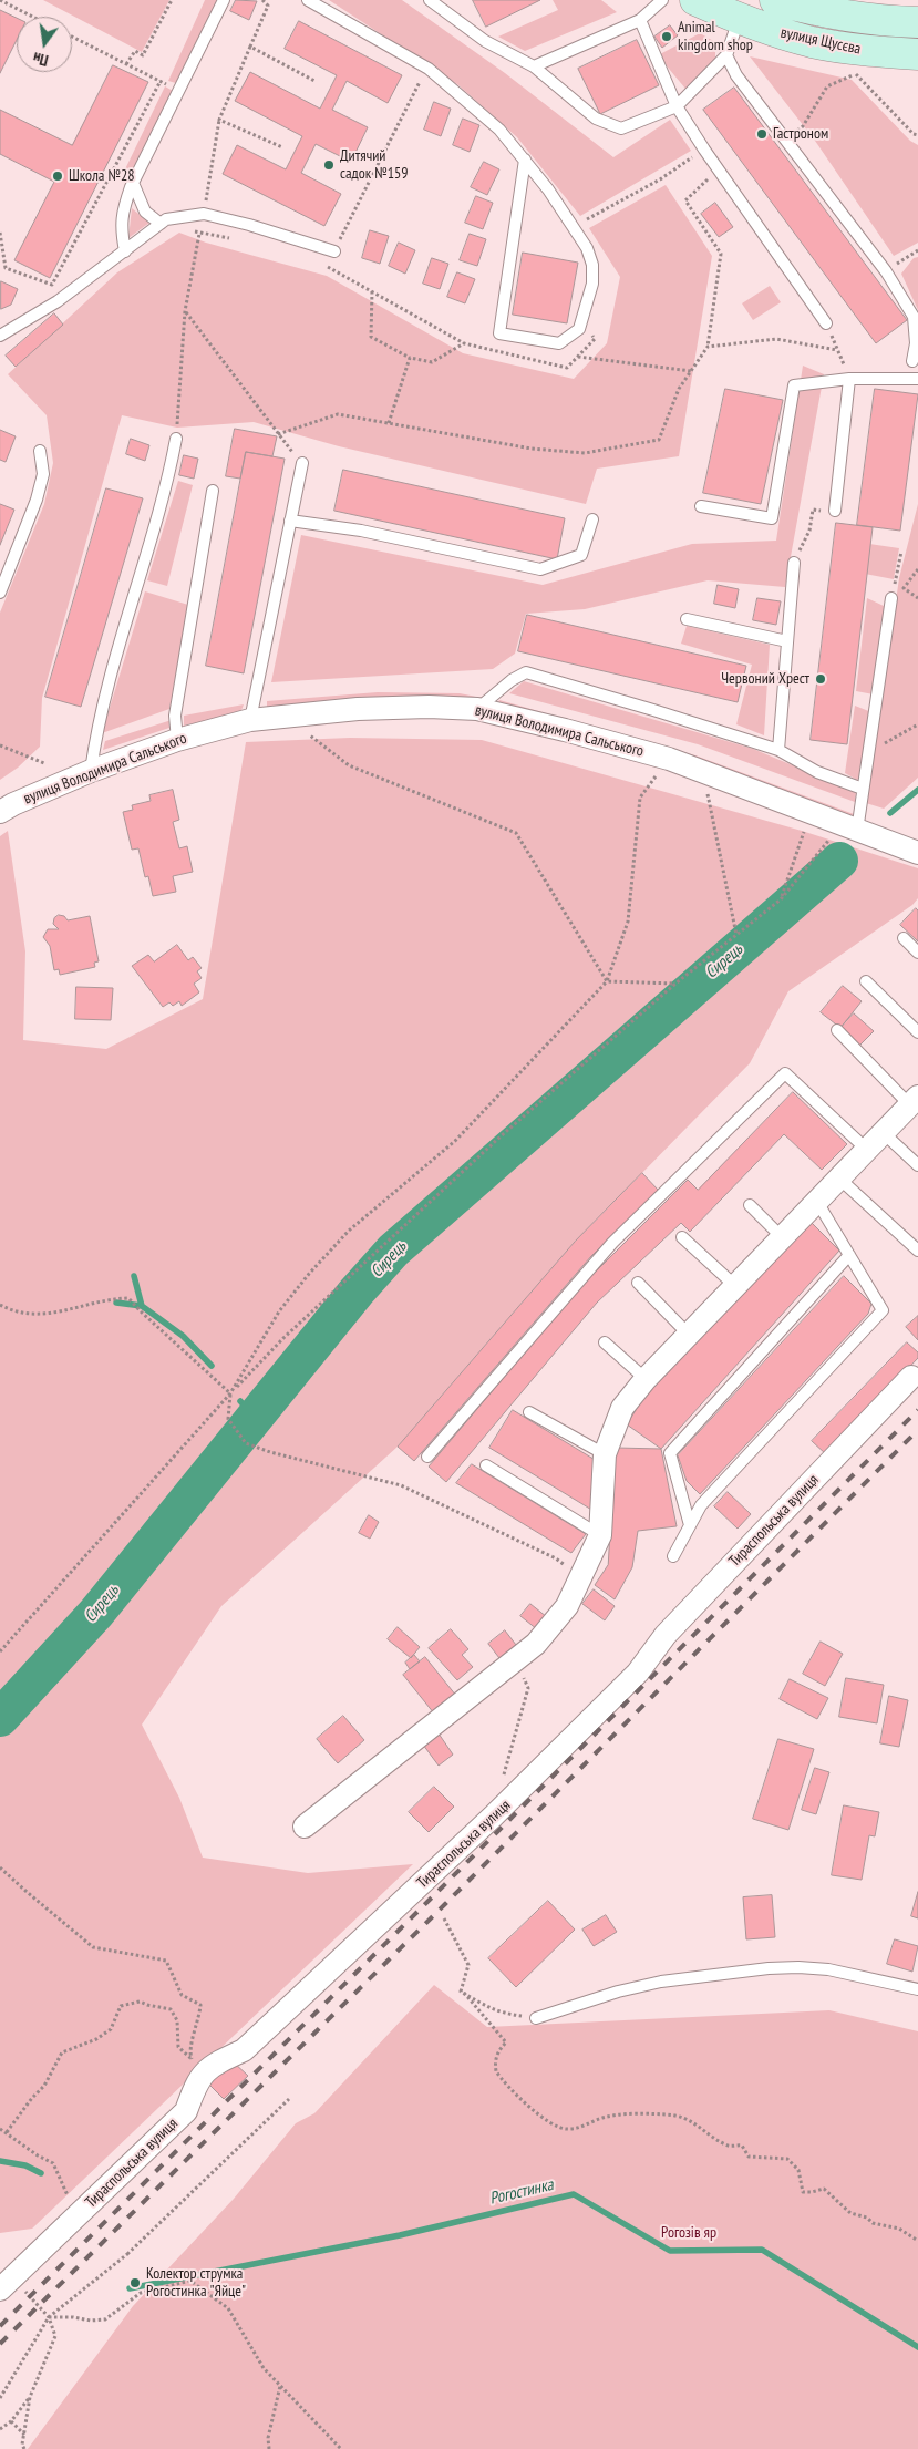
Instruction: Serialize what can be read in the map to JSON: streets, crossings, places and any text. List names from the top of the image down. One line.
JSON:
{"streets":{"main road":["вулиця Щусєва"],"street":["вулиця Володимира Сальського","Тираспольська вулиця"]},"water":["Сирець","Рогостинка"],"parks":["Рогозів яр"],"places":["Animal kingdom shop","Гастроном","Дитячий садок №159","Школа №28","Червоний Хрест","Колектор струмка Рогостинка \"Яйце\""],"north":"bottom"}
